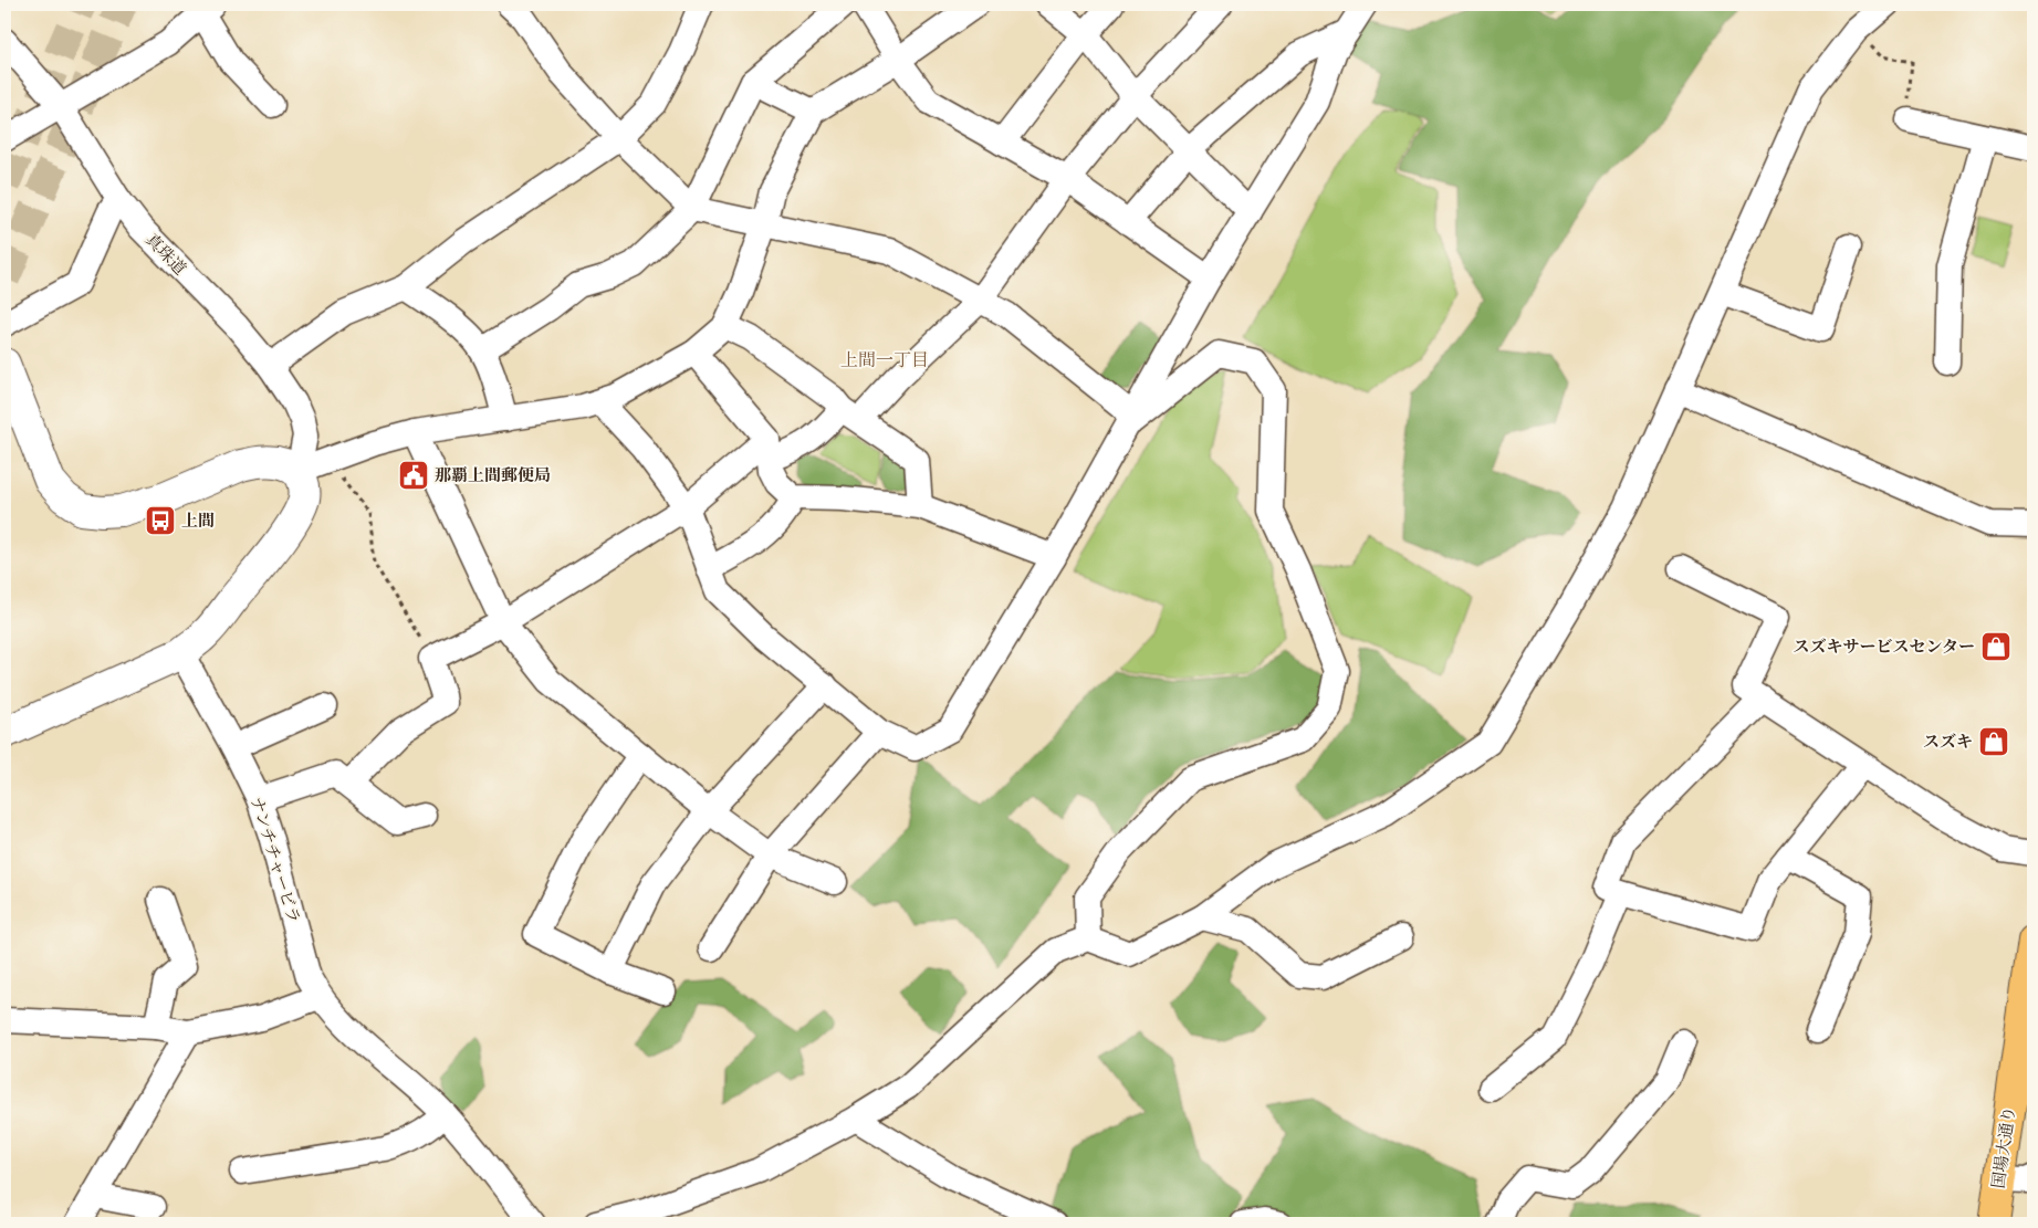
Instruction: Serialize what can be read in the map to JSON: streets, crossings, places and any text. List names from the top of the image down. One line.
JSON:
{"streets":{"highway":["国場大通り"],"street":["真珠道","ナンチチャービラ"]},"districts":["上間一丁目"],"places":{"public building":["那覇上間郵便局"],"bus stop":["上間"],"shop":["スズキサービスセンター","スズキ"]}}
